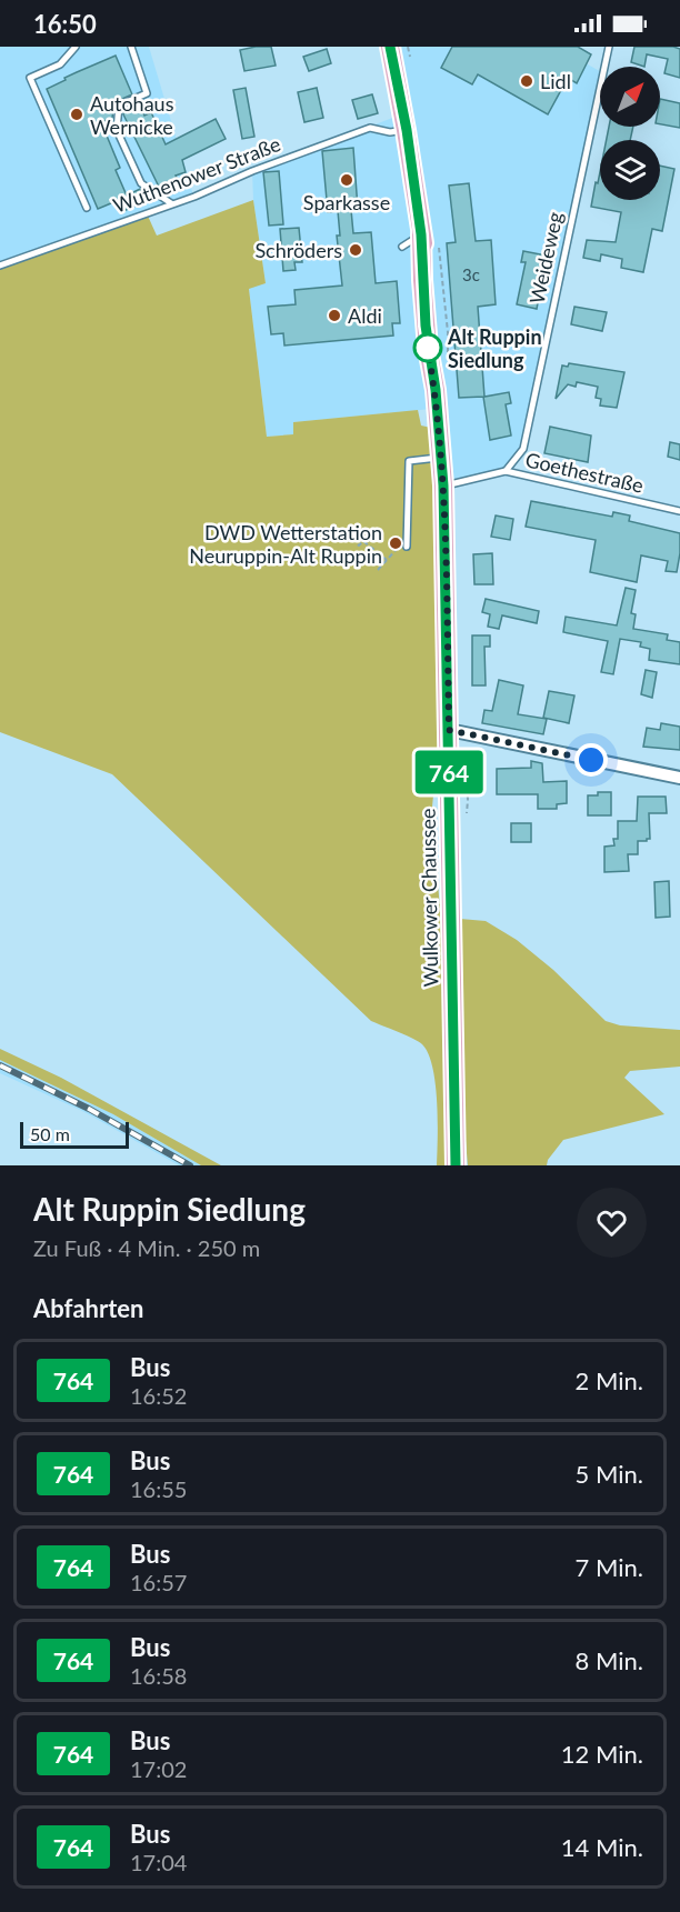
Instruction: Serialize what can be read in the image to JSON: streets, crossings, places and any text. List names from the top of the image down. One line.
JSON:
{"streets":{"main road":["Wulkower Chaussee"],"lane":["Wuthenower Straße","Weideweg","Goethestraße"]},"crossings":[["Wuthenower Straße","Wulkower Chaussee"],["Weideweg","Goethestraße"],["Goethestraße","Wulkower Chaussee"]],"places":["Lidl","Autohaus Wernicke","Sparkasse","Schröders","Aldi","Alt Ruppin Siedlung","DWD Wetterstation Neuruppin-Alt Ruppin"],"lines":["bus line 764"],"house_numbers":["3c"],"scale_bar":"50 m","north":"top right","page":{"status":"16:50","on_map":"764","scale":"50 m","heading":[["Alt Ruppin Siedlung","Zu Fuß · 4 Min. · 250 m"],"Abfahrten"],"list":[{"mark":"764","name":"Bus","note":"16:52","value":"2 Min."},{"mark":"764","name":"Bus","note":"16:55","value":"5 Min."},{"mark":"764","name":"Bus","note":"16:57","value":"7 Min."},{"mark":"764","name":"Bus","note":"16:58","value":"8 Min."},{"mark":"764","name":"Bus","note":"17:02","value":"12 Min."},{"mark":"764","name":"Bus","note":"17:04","value":"14 Min."}]}}
